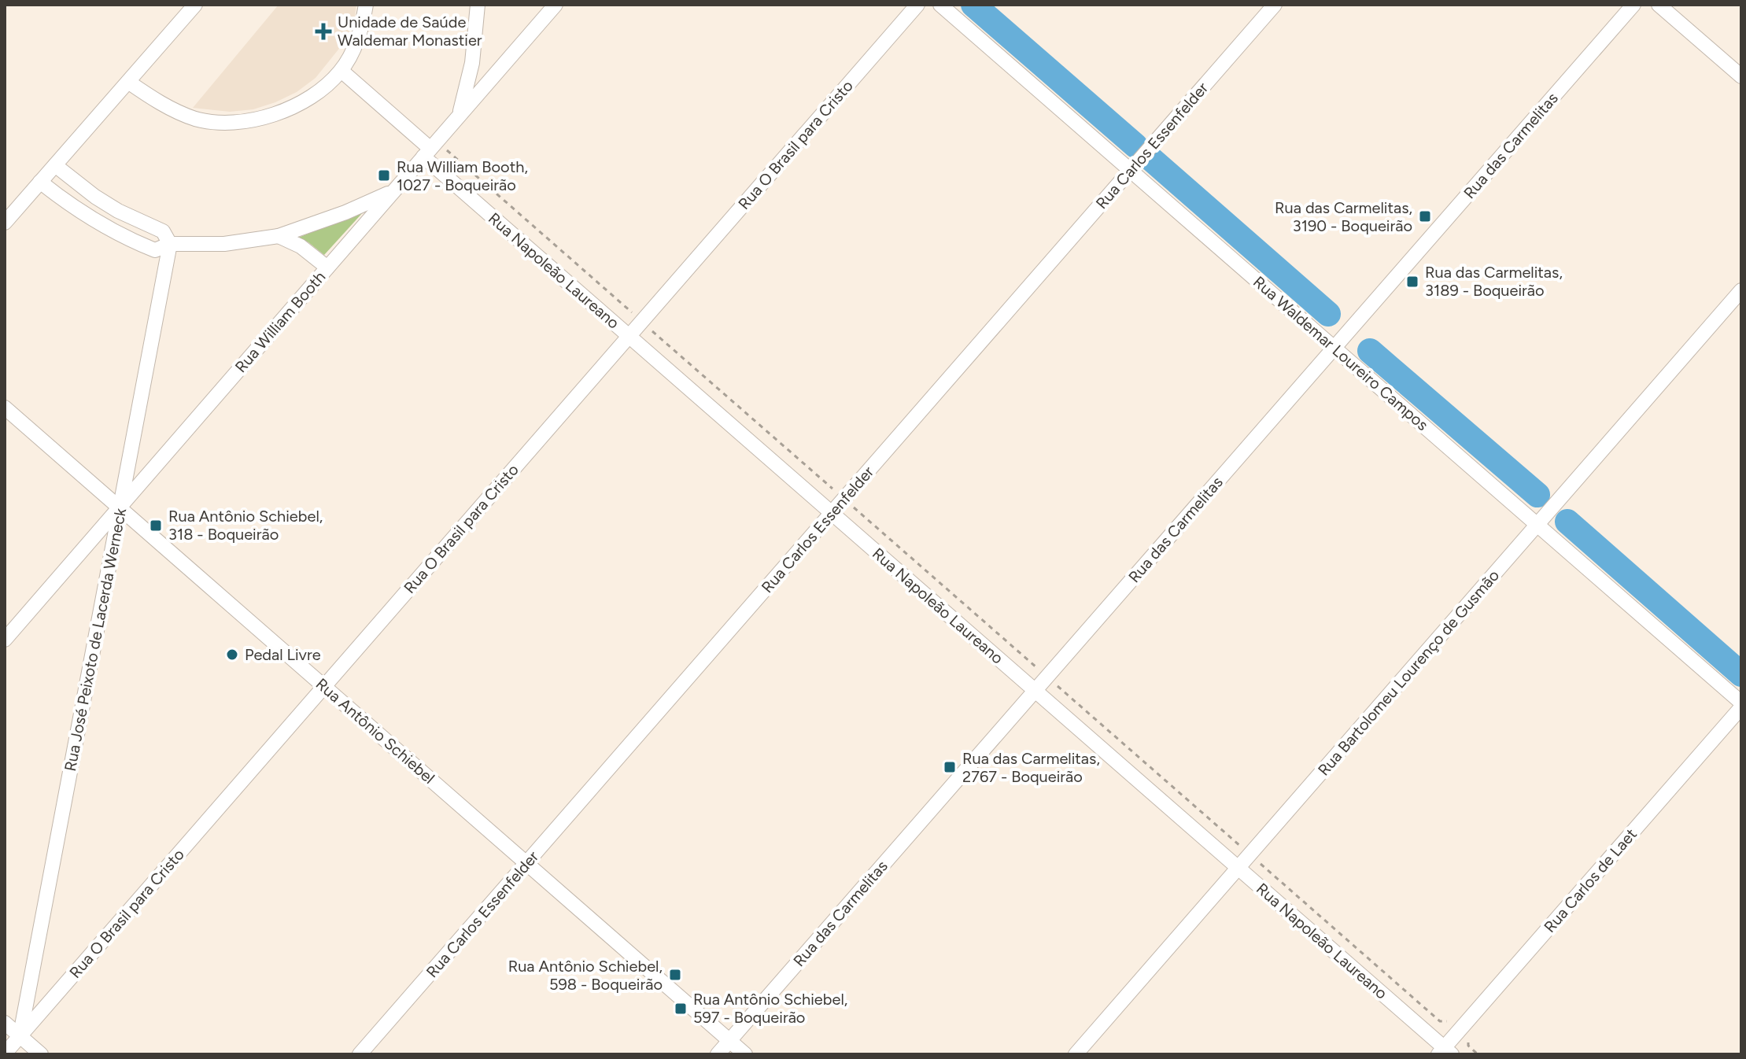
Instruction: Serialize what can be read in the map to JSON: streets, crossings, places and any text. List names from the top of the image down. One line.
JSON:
{"streets":{"street":["Rua O Brasil para Cristo","Rua Carlos Essenfelder","Rua das Carmelitas","Rua Napoleão Laureano","Rua William Booth","Rua Waldemar Loureiro Campos","Rua José Peixoto de Lacerda Werneck","Rua Bartolomeu Lourenço de Gusmão","Rua Antônio Schiebel","Rua Carlos de Laet"]},"crossings":[["Rua O Brasil para Cristo","Rua Napoleão Laureano"],["Rua O Brasil para Cristo","Rua José Peixoto de Lacerda Werneck"],["Rua O Brasil para Cristo","Rua Antônio Schiebel"],["Rua Carlos Essenfelder","Rua Napoleão Laureano"],["Rua Carlos Essenfelder","Rua Waldemar Loureiro Campos"],["Rua Carlos Essenfelder","Rua Antônio Schiebel"],["Rua das Carmelitas","Rua Napoleão Laureano"],["Rua das Carmelitas","Rua Waldemar Loureiro Campos"],["Rua das Carmelitas","Rua Antônio Schiebel"],["Rua Napoleão Laureano","Rua William Booth"],["Rua Napoleão Laureano","Rua Bartolomeu Lourenço de Gusmão"],["Rua Napoleão Laureano","Rua Carlos de Laet"],["Rua William Booth","Rua José Peixoto de Lacerda Werneck"],["Rua William Booth","Rua Antônio Schiebel"],["Rua Waldemar Loureiro Campos","Rua Bartolomeu Lourenço de Gusmão"],["Rua Waldemar Loureiro Campos","Rua Carlos de Laet"],["Rua José Peixoto de Lacerda Werneck","Rua Antônio Schiebel"]],"places":{"health":["Unidade de Saúde Waldemar Monastier"],"transit":["Rua William Booth, 1027 - Boqueirão","Rua das Carmelitas, 3190 - Boqueirão","Rua das Carmelitas, 3189 - Boqueirão","Rua Antônio Schiebel, 318 - Boqueirão","Rua das Carmelitas, 2767 - Boqueirão","Rua Antônio Schiebel, 598 - Boqueirão","Rua Antônio Schiebel, 597 - Boqueirão"],"other":["Pedal Livre"]}}
